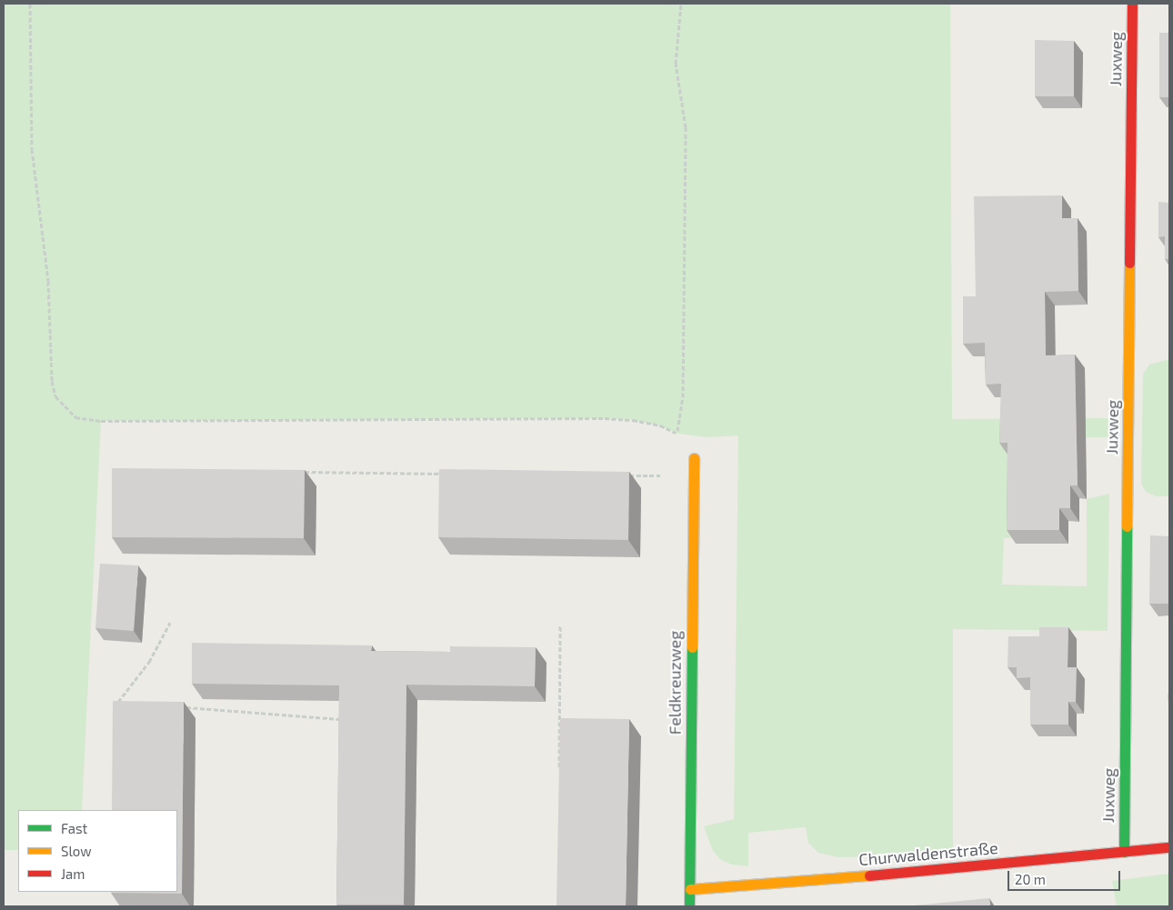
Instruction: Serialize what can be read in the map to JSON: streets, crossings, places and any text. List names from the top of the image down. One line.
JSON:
{"streets":{"street":["Juxweg","Feldkreuzweg","Churwaldenstraße"]},"crossings":[["Juxweg","Churwaldenstraße"],["Feldkreuzweg","Churwaldenstraße"]],"legend":["Fast","Slow","Jam"],"scale_bar":"20 m"}
